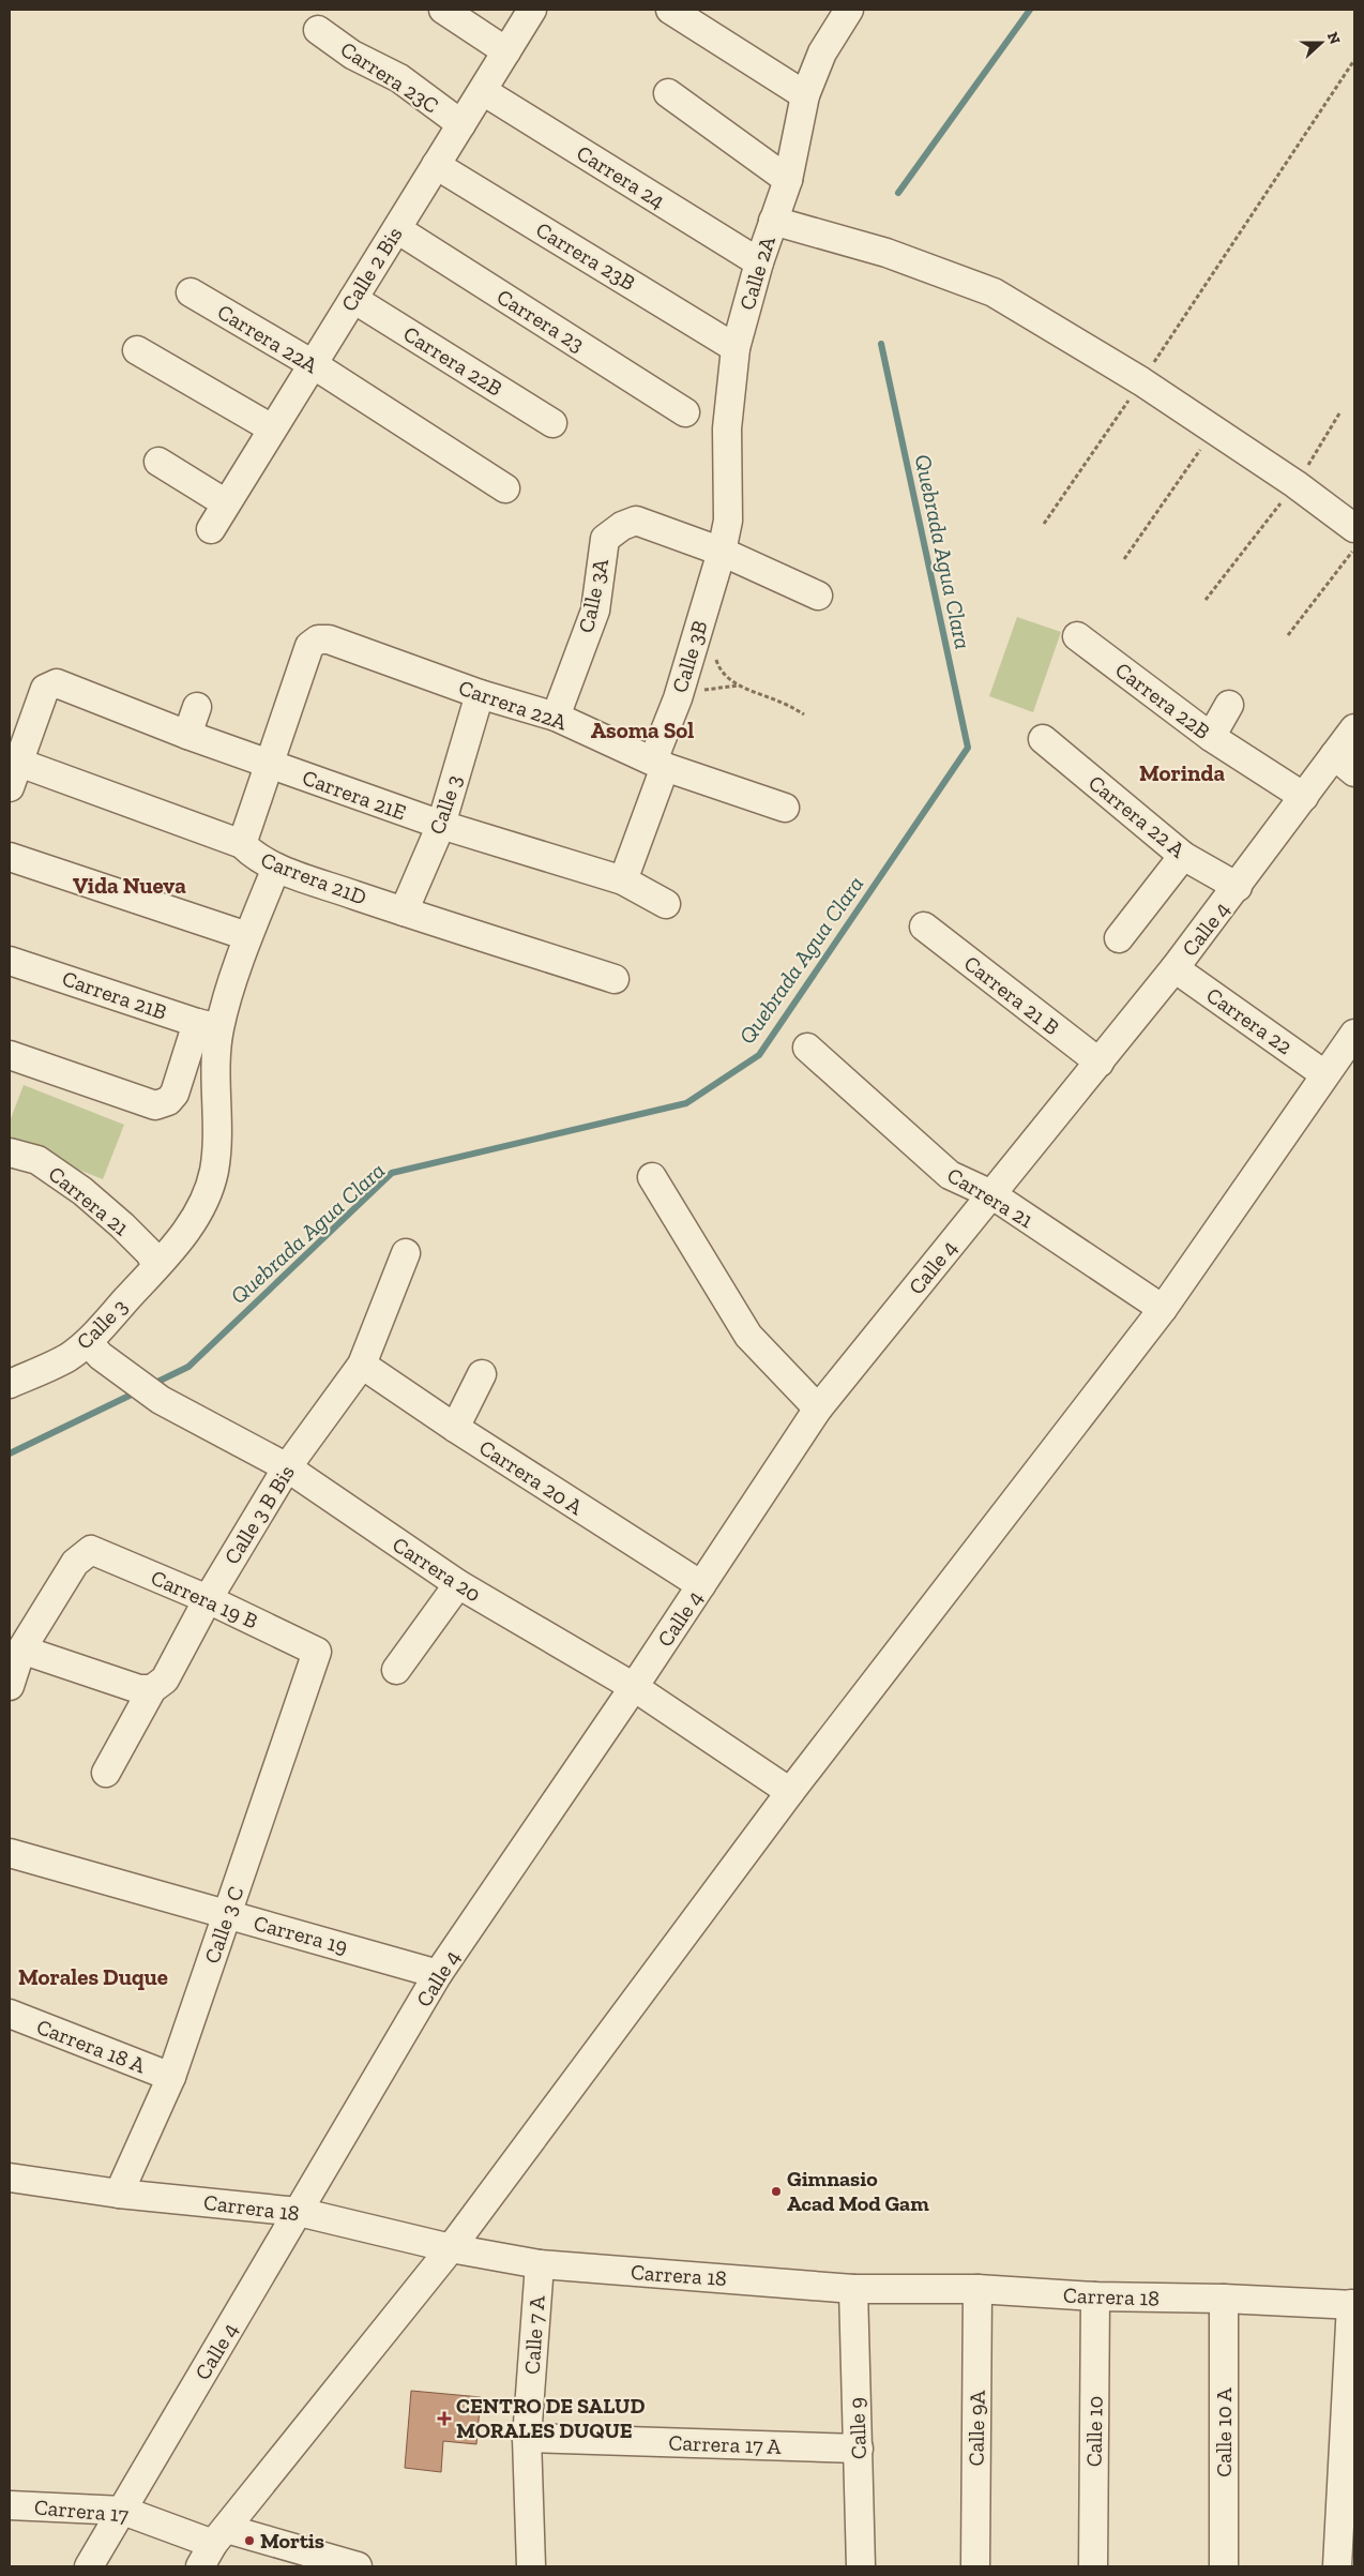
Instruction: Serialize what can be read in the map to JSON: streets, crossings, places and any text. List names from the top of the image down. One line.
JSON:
{"streets":{"street":["Carrera 23C","Carrera 24","Carrera 23B","Calle 2 Bis","Calle 2A","Carrera 23","Carrera 22A","Carrera 22B","Calle 3A","Calle 3B","Carrera 21E","Calle 3","Carrera 22 A","Carrera 21D","Calle 4","Carrera 21B","Carrera 21 B","Carrera 22","Carrera 21","Carrera 20 A","Calle 3 B Bis","Carrera 20","Carrera 19 B","Calle 3 C","Carrera 19","Carrera 18 A","Carrera 18","Calle 7 A","Calle 9","Calle 9A","Calle 10","Calle 10 A","Carrera 17 A","Carrera 17"]},"crossings":[["Carrera 23C","Calle 2 Bis"],["Carrera 24","Calle 2 Bis"],["Carrera 24","Calle 2A"],["Carrera 23B","Calle 2 Bis"],["Carrera 23B","Calle 2A"],["Calle 2 Bis","Carrera 23"],["Calle 2 Bis","Carrera 22A"],["Calle 2 Bis","Carrera 22B"],["Calle 2A","Calle 3A"],["Calle 2A","Calle 3B"],["Carrera 22A","Calle 3A"],["Carrera 22A","Calle 3B"],["Carrera 22A","Carrera 21E"],["Carrera 22A","Calle 3"],["Carrera 22B","Calle 4"],["Calle 3A","Calle 3B"],["Calle 3B","Carrera 21E"],["Carrera 21E","Calle 3"],["Carrera 21E","Carrera 21D"],["Calle 3","Carrera 21D"],["Calle 3","Carrera 21B"],["Calle 3","Carrera 21"],["Calle 3","Carrera 20"],["Carrera 22 A","Calle 4"],["Calle 4","Carrera 21 B"],["Calle 4","Carrera 22"],["Calle 4","Carrera 21"],["Calle 4","Carrera 20 A"],["Calle 4","Carrera 20"],["Calle 4","Carrera 19"],["Calle 4","Carrera 18"],["Calle 4","Carrera 17"],["Carrera 20 A","Calle 3 B Bis"],["Calle 3 B Bis","Carrera 20"],["Calle 3 B Bis","Carrera 19 B"],["Carrera 19 B","Calle 3 C"],["Calle 3 C","Carrera 19"],["Calle 3 C","Carrera 18 A"],["Calle 3 C","Carrera 18"],["Carrera 18","Calle 7 A"],["Carrera 18","Calle 9"],["Carrera 18","Calle 9A"],["Carrera 18","Calle 10"],["Carrera 18","Calle 10 A"],["Calle 7 A","Carrera 17 A"],["Calle 9","Carrera 17 A"]],"districts":["Asoma Sol","Morinda","Vida Nueva","Morales Duque"],"water":["Quebrada Agua Clara"],"places":{"other":["Gimnasio Acad Mod Gam","Mortis"],"health":["CENTRO DE SALUD MORALES DUQUE"]},"north":"right"}
